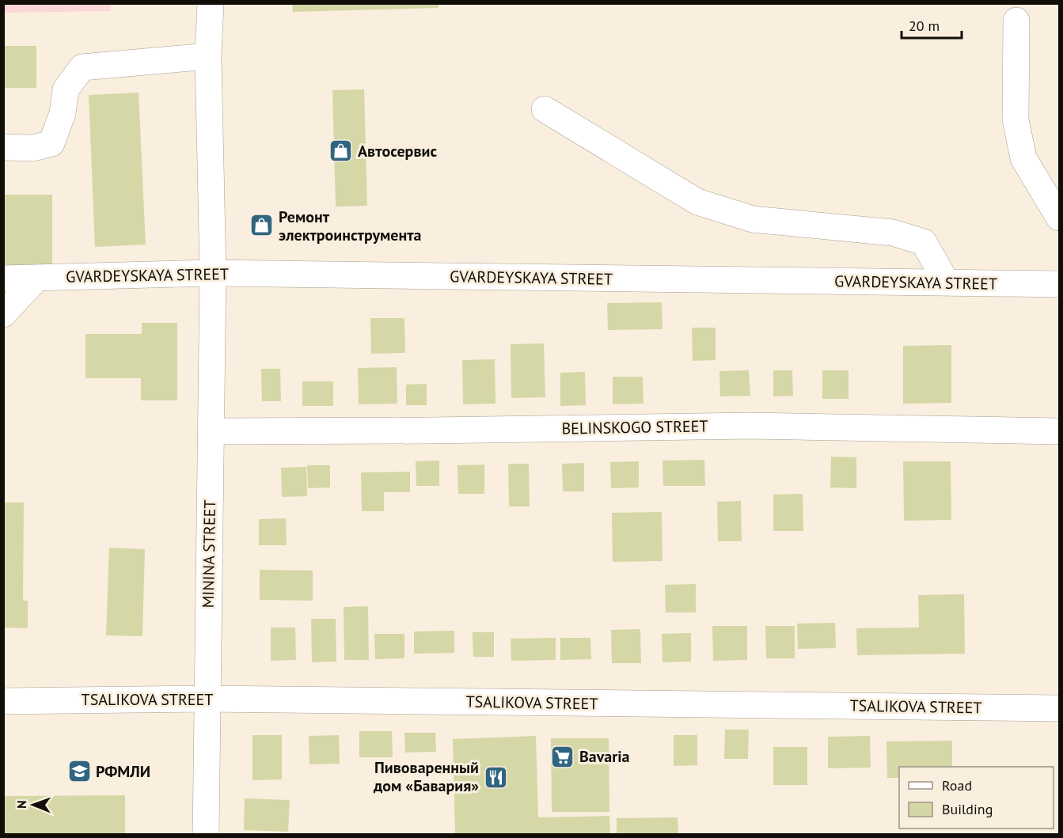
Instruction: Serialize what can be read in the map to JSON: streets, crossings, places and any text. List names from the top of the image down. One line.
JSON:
{"streets":{"street":["GVARDEYSKAYA STREET","BELINSKOGO STREET","MININA STREET","TSALIKOVA STREET"]},"crossings":[["GVARDEYSKAYA STREET","MININA STREET"],["BELINSKOGO STREET","MININA STREET"],["MININA STREET","TSALIKOVA STREET"]],"places":{"shop":["Автосервис","Ремонт электроинструмента"],"supermarket":["Bavaria"],"school or university":["РФМЛИ"],"restaurant":["Пивоваренный дом «Бавария»"]},"legend":["Road","Building"],"scale_bar":"20 m","north":"left"}
